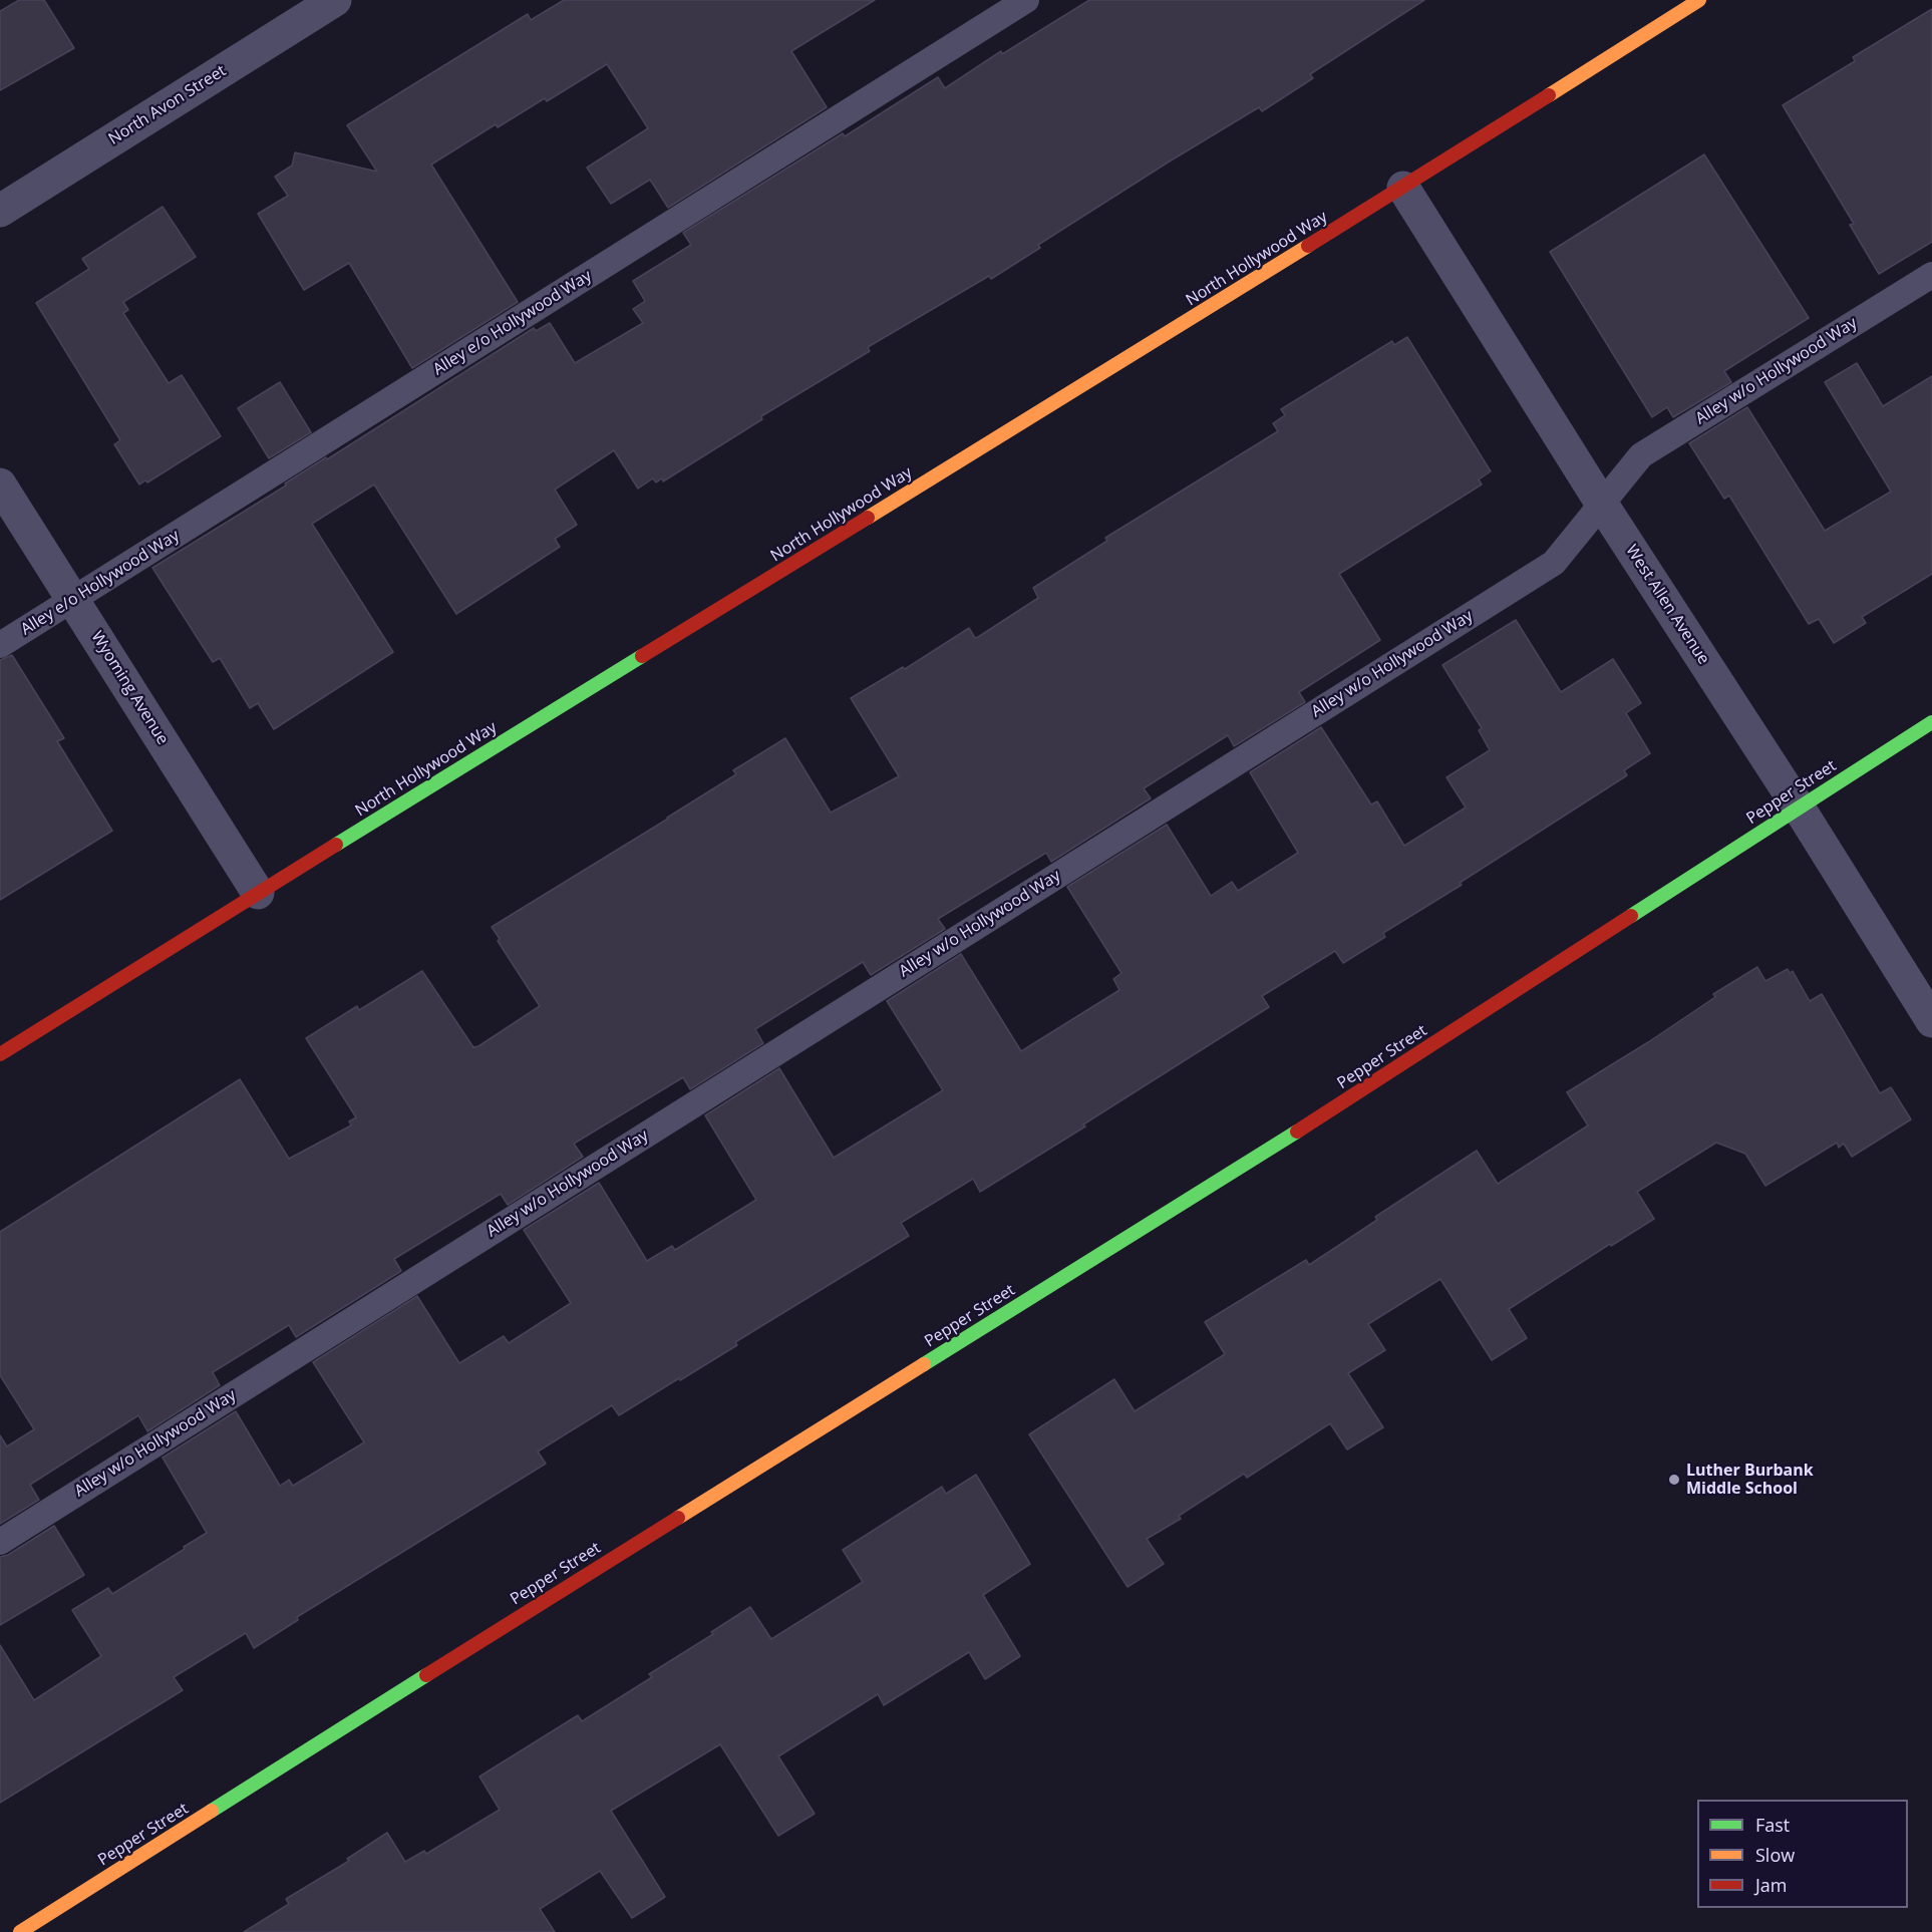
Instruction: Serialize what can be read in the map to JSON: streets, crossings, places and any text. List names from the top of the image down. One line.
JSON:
{"streets":{"street":["North Avon Street","North Hollywood Way","West Allen Avenue","Wyoming Avenue","Pepper Street"],"lane":["Alley e/o Hollywood Way","Alley w/o Hollywood Way"]},"crossings":[["North Hollywood Way","West Allen Avenue"],["North Hollywood Way","Wyoming Avenue"],["Alley e/o Hollywood Way","Wyoming Avenue"],["Alley w/o Hollywood Way","West Allen Avenue"],["West Allen Avenue","Pepper Street"]],"places":["Luther Burbank Middle School"],"legend":["Fast","Slow","Jam"]}
